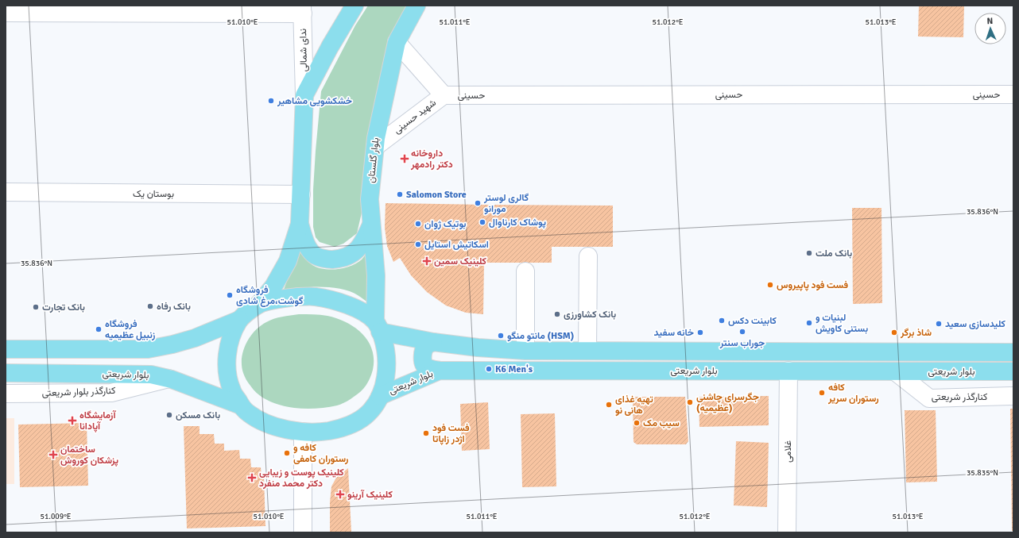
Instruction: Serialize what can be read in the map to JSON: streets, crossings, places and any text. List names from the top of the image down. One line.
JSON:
{"streets":{"main road":["بلوار گلستان","بلوار شریعتی"],"street":["ندای شمالی","حسینی","شهید حسینی","بوستان یک","کنارگذر بلوار شریعتی","کنارگذر شریعتی","غلامی"]},"crossings":[["حسینی","شهید حسینی"],["شهید حسینی","بلوار گلستان"],["بلوار گلستان","بلوار شریعتی"],["بلوار شریعتی","کنارگذر بلوار شریعتی"],["بلوار شریعتی","کنارگذر شریعتی"],["بلوار شریعتی","غلامی"]],"places":{"other":["خشکشویی مشاهیر","Salomon Store","گالری لوستر مورانو","پوشاک کارناوال","بوتیک ژوان","اسکاتیش استایل","بانک ملت","فست فود پاپیروس","فروشگاه گوشت،مرغ شادی","بانک رفاه","بانک تجارت","بانک کشاورزی","کابینت دکس","لبنیات و بستنی کاویش","کلیدسازی سعید","فروشگاه زنبیل عظیمیه","جوراب سنتر","خانه سفید","شاذ برگر","مانتو منگو (HSM)","K6 Men's","کافه رستوران سریر","جگرسرای چاشنی (عظیمیه)","تهیه غذای هانی نو","بانک مسکن","سیب مک","فست فود اژدر زاپاتا","کافه و رستوران کامفی"],"health":["داروخانه دکتر رادمهر","کلینیک سمین","آزمایشگاه آپادانا","ساختمان پزشکان کوروش","کلینیک پوست و زیبایی دکتر محمد منفرد","کلینیک آرینو"]},"north":"top","coordinates":["51.010°E","51.011°E","51.012°E","51.013°E","35.836°N","35.835°N","51.009°E"]}
